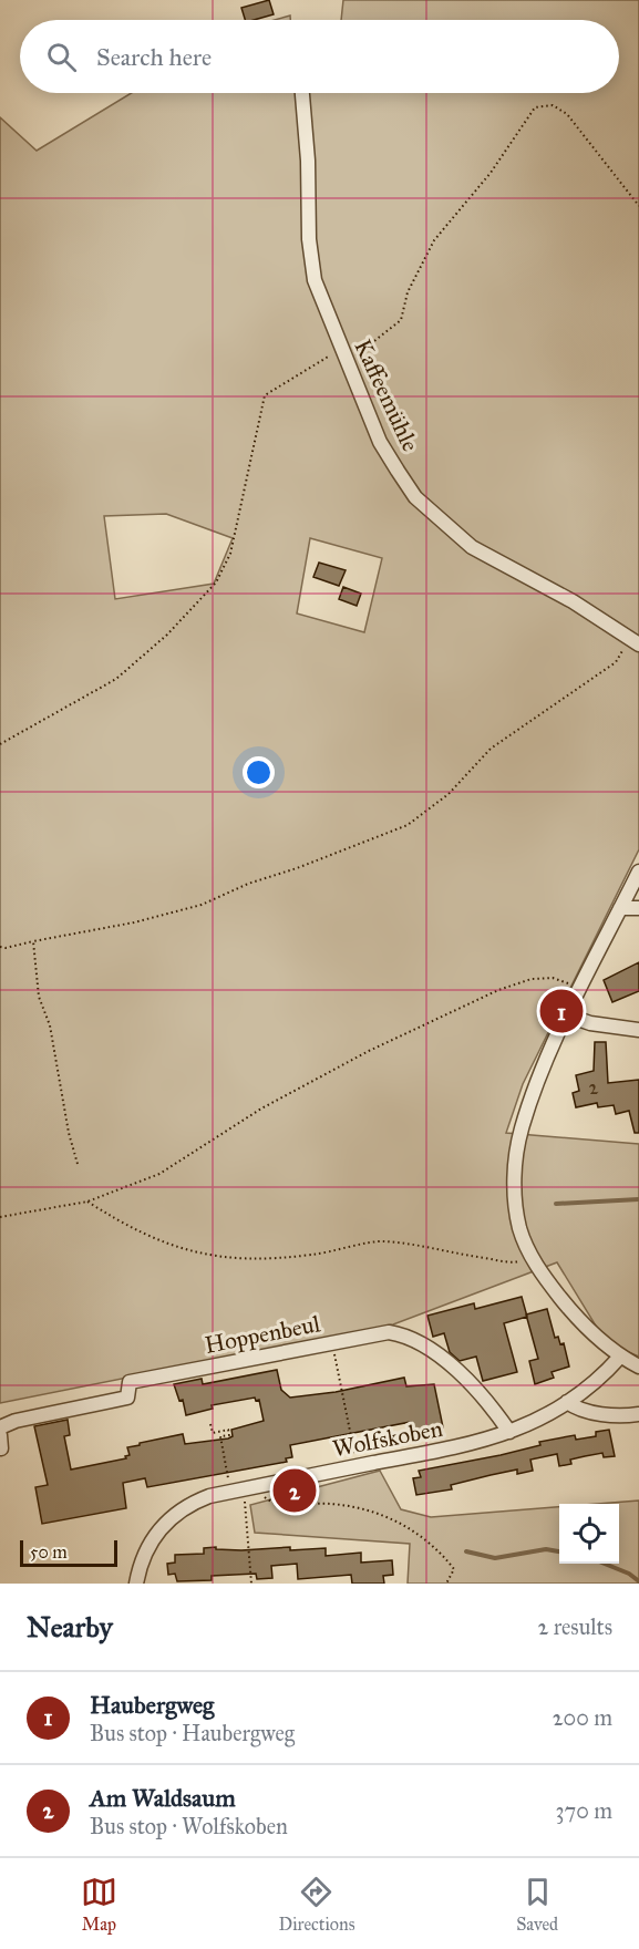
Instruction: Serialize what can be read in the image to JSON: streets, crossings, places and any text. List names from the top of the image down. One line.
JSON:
{"streets":{"street":["Kaffeemühle","Hoppenbeul","Wolfskoben"]},"crossings":[["Hoppenbeul","Wolfskoben"]],"house_numbers":["2"],"scale_bar":"50 m","page":{"search":"Search here","pins":["1","2"],"scale":"50 m","heading":["Nearby","2 results"],"list":[{"mark":"1","name":"Haubergweg","note":"Bus stop · Haubergweg","value":"200 m"},{"mark":"2","name":"Am Waldsaum","note":"Bus stop · Wolfskoben","value":"370 m"}],"nav":["Map","Directions","Saved"]}}
